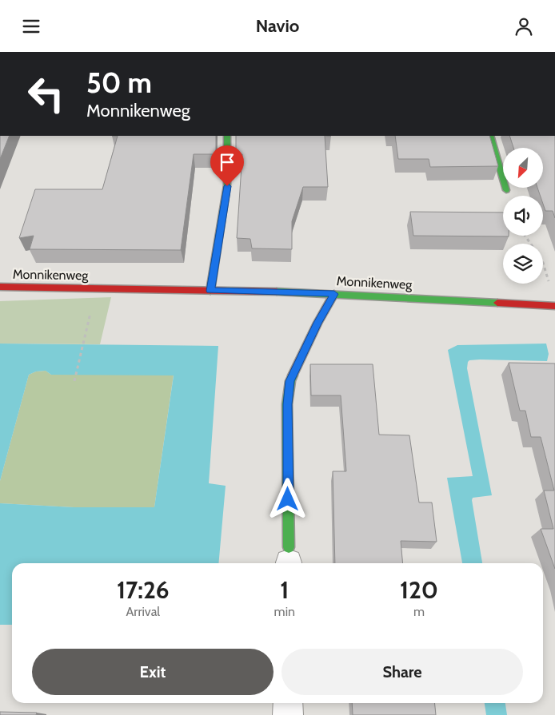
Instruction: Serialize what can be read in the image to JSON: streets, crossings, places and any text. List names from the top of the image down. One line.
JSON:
{"streets":{"street":["Monnikenweg"]},"north":"bottom left","page":{"header":"Navio","turn":["50 m","Monnikenweg"],"eta":["17:26","Arrival","1","min","120","m"],"buttons":["Exit","Share"]}}
